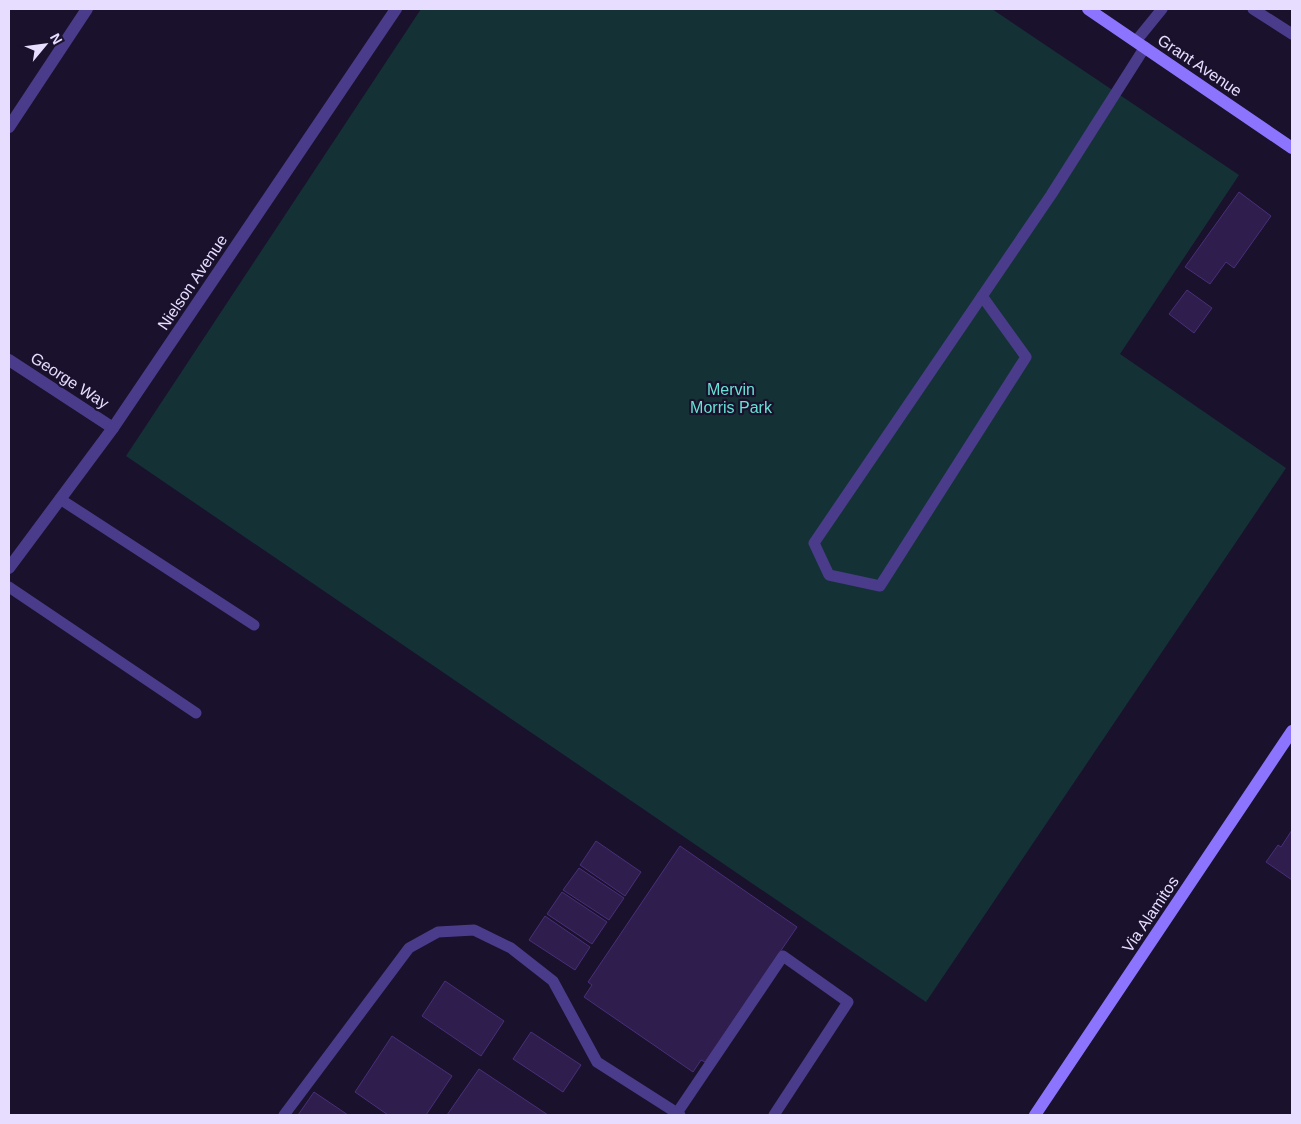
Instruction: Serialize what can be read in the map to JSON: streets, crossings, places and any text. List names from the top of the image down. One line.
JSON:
{"streets":{"street":["Grant Avenue","Nielson Avenue","George Way","Via Alamitos"]},"crossings":[["Nielson Avenue","George Way"]],"parks":["Mervin Morris Park"],"north":"top right"}
